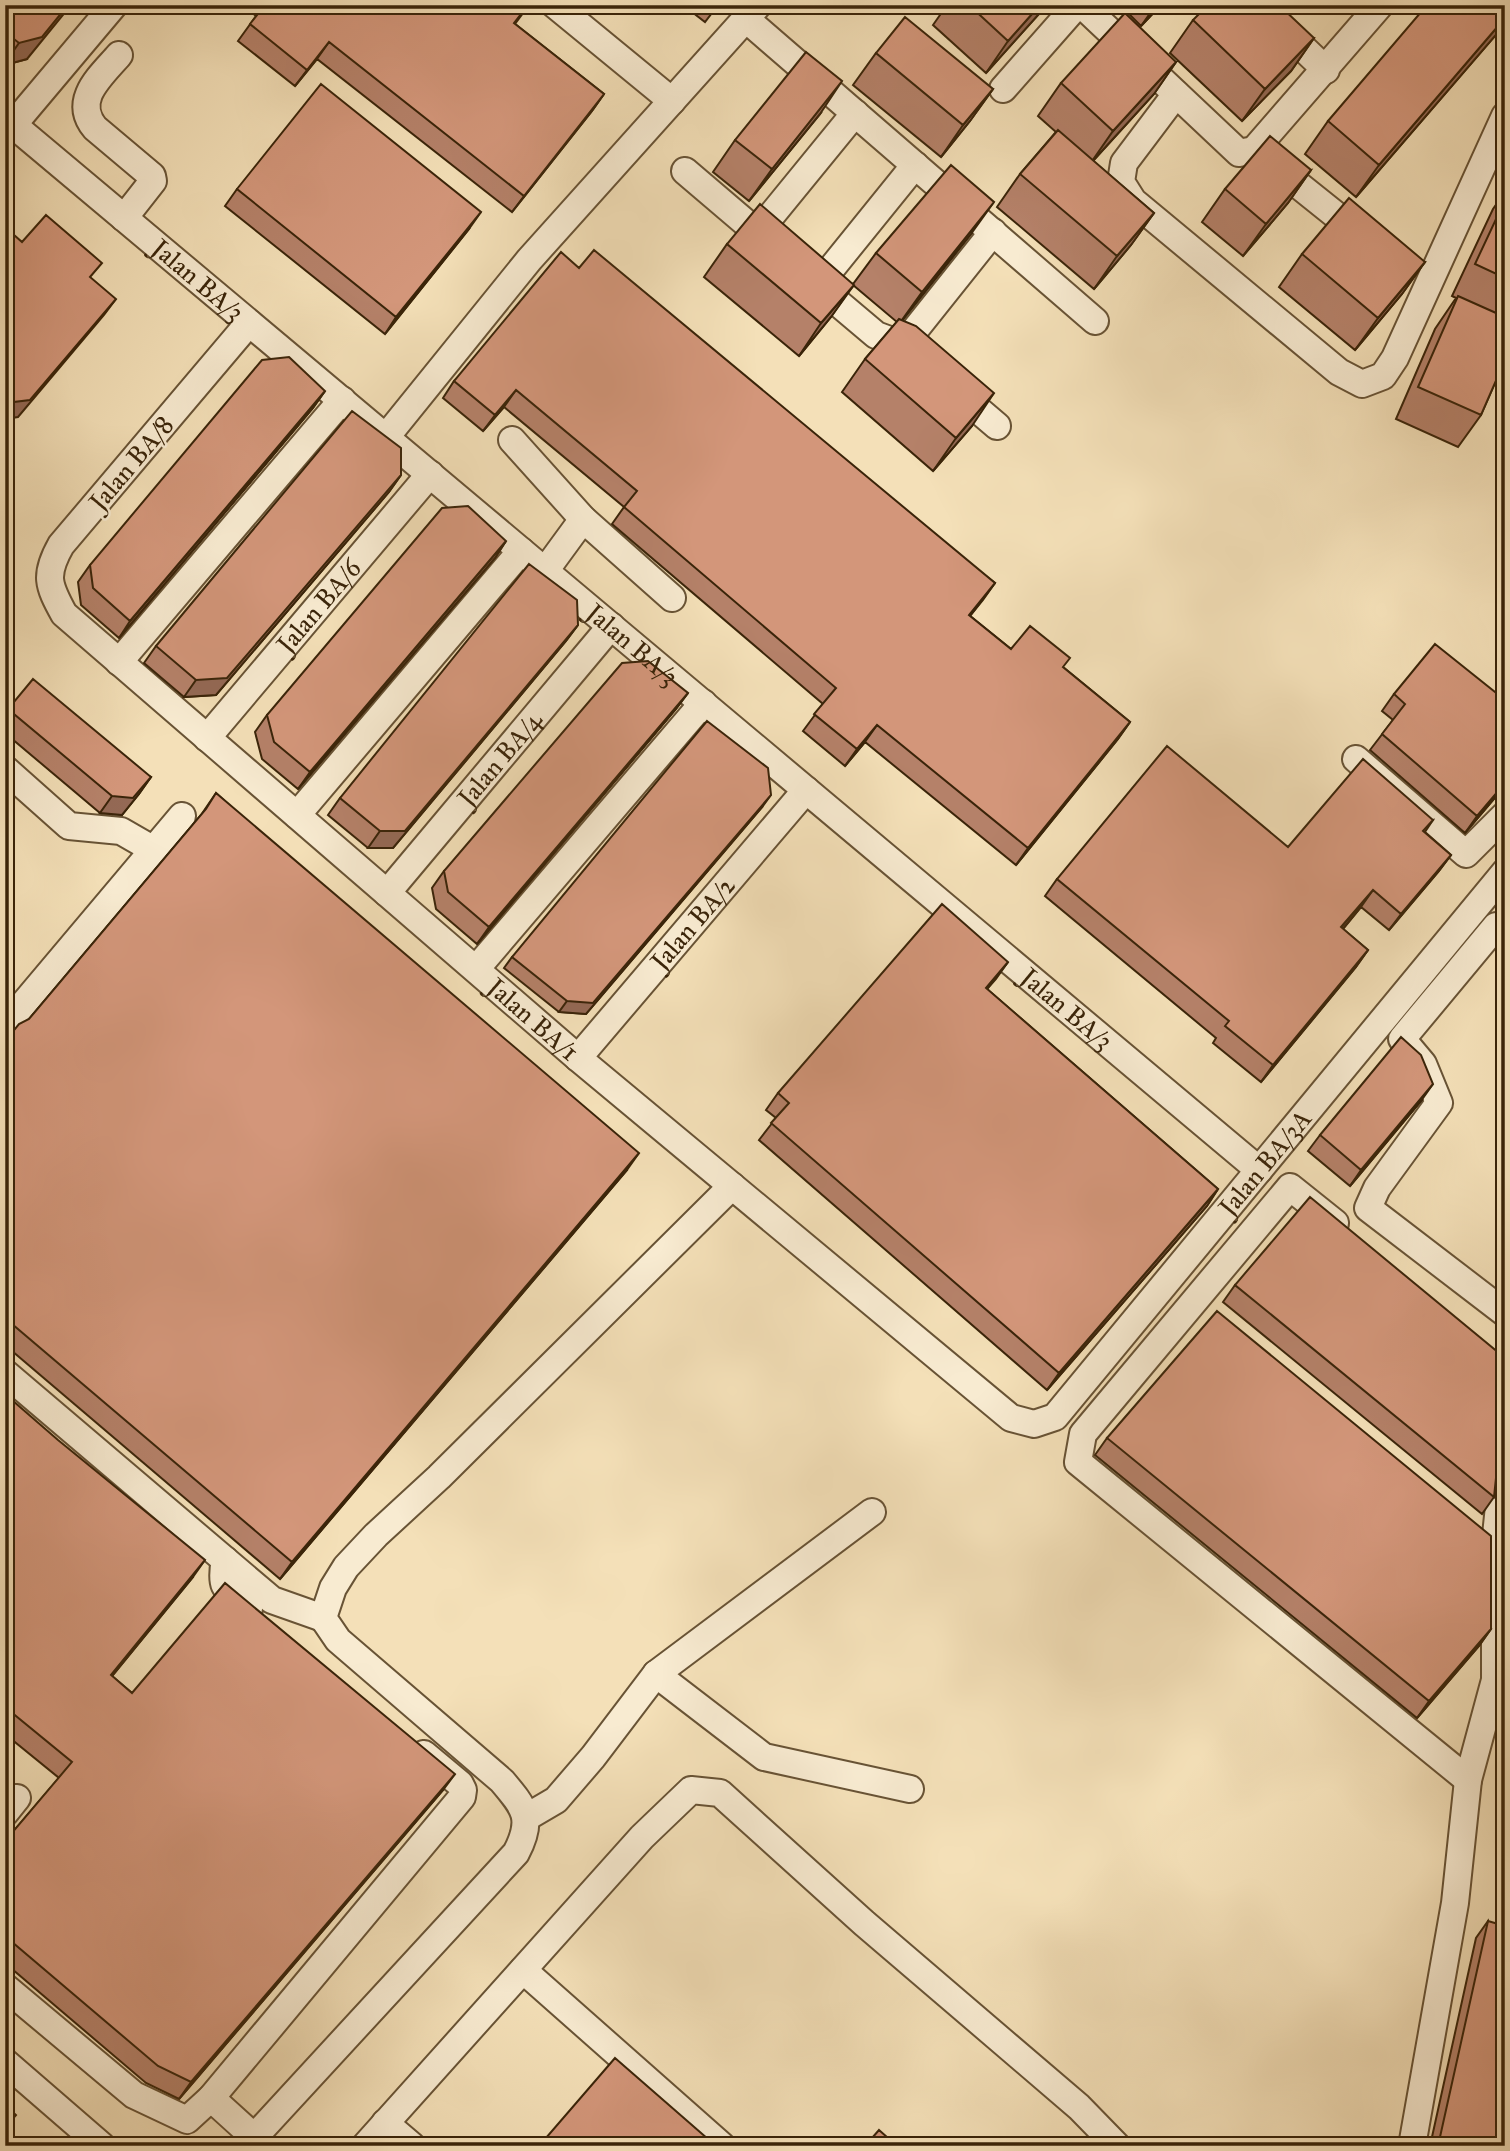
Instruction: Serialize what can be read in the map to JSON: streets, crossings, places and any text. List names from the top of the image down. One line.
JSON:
{"streets":{"street":["Jalan BA/3","Jalan BA/8","Jalan BA/6","Jalan BA/4","Jalan BA/2","Jalan BA/1","Jalan BA/3A"]},"crossings":[["Jalan BA/3","Jalan BA/8"],["Jalan BA/3","Jalan BA/6"],["Jalan BA/3","Jalan BA/4"],["Jalan BA/3","Jalan BA/2"],["Jalan BA/3","Jalan BA/3A"],["Jalan BA/8","Jalan BA/1"],["Jalan BA/6","Jalan BA/1"],["Jalan BA/4","Jalan BA/1"],["Jalan BA/2","Jalan BA/1"],["Jalan BA/1","Jalan BA/3A"]]}
